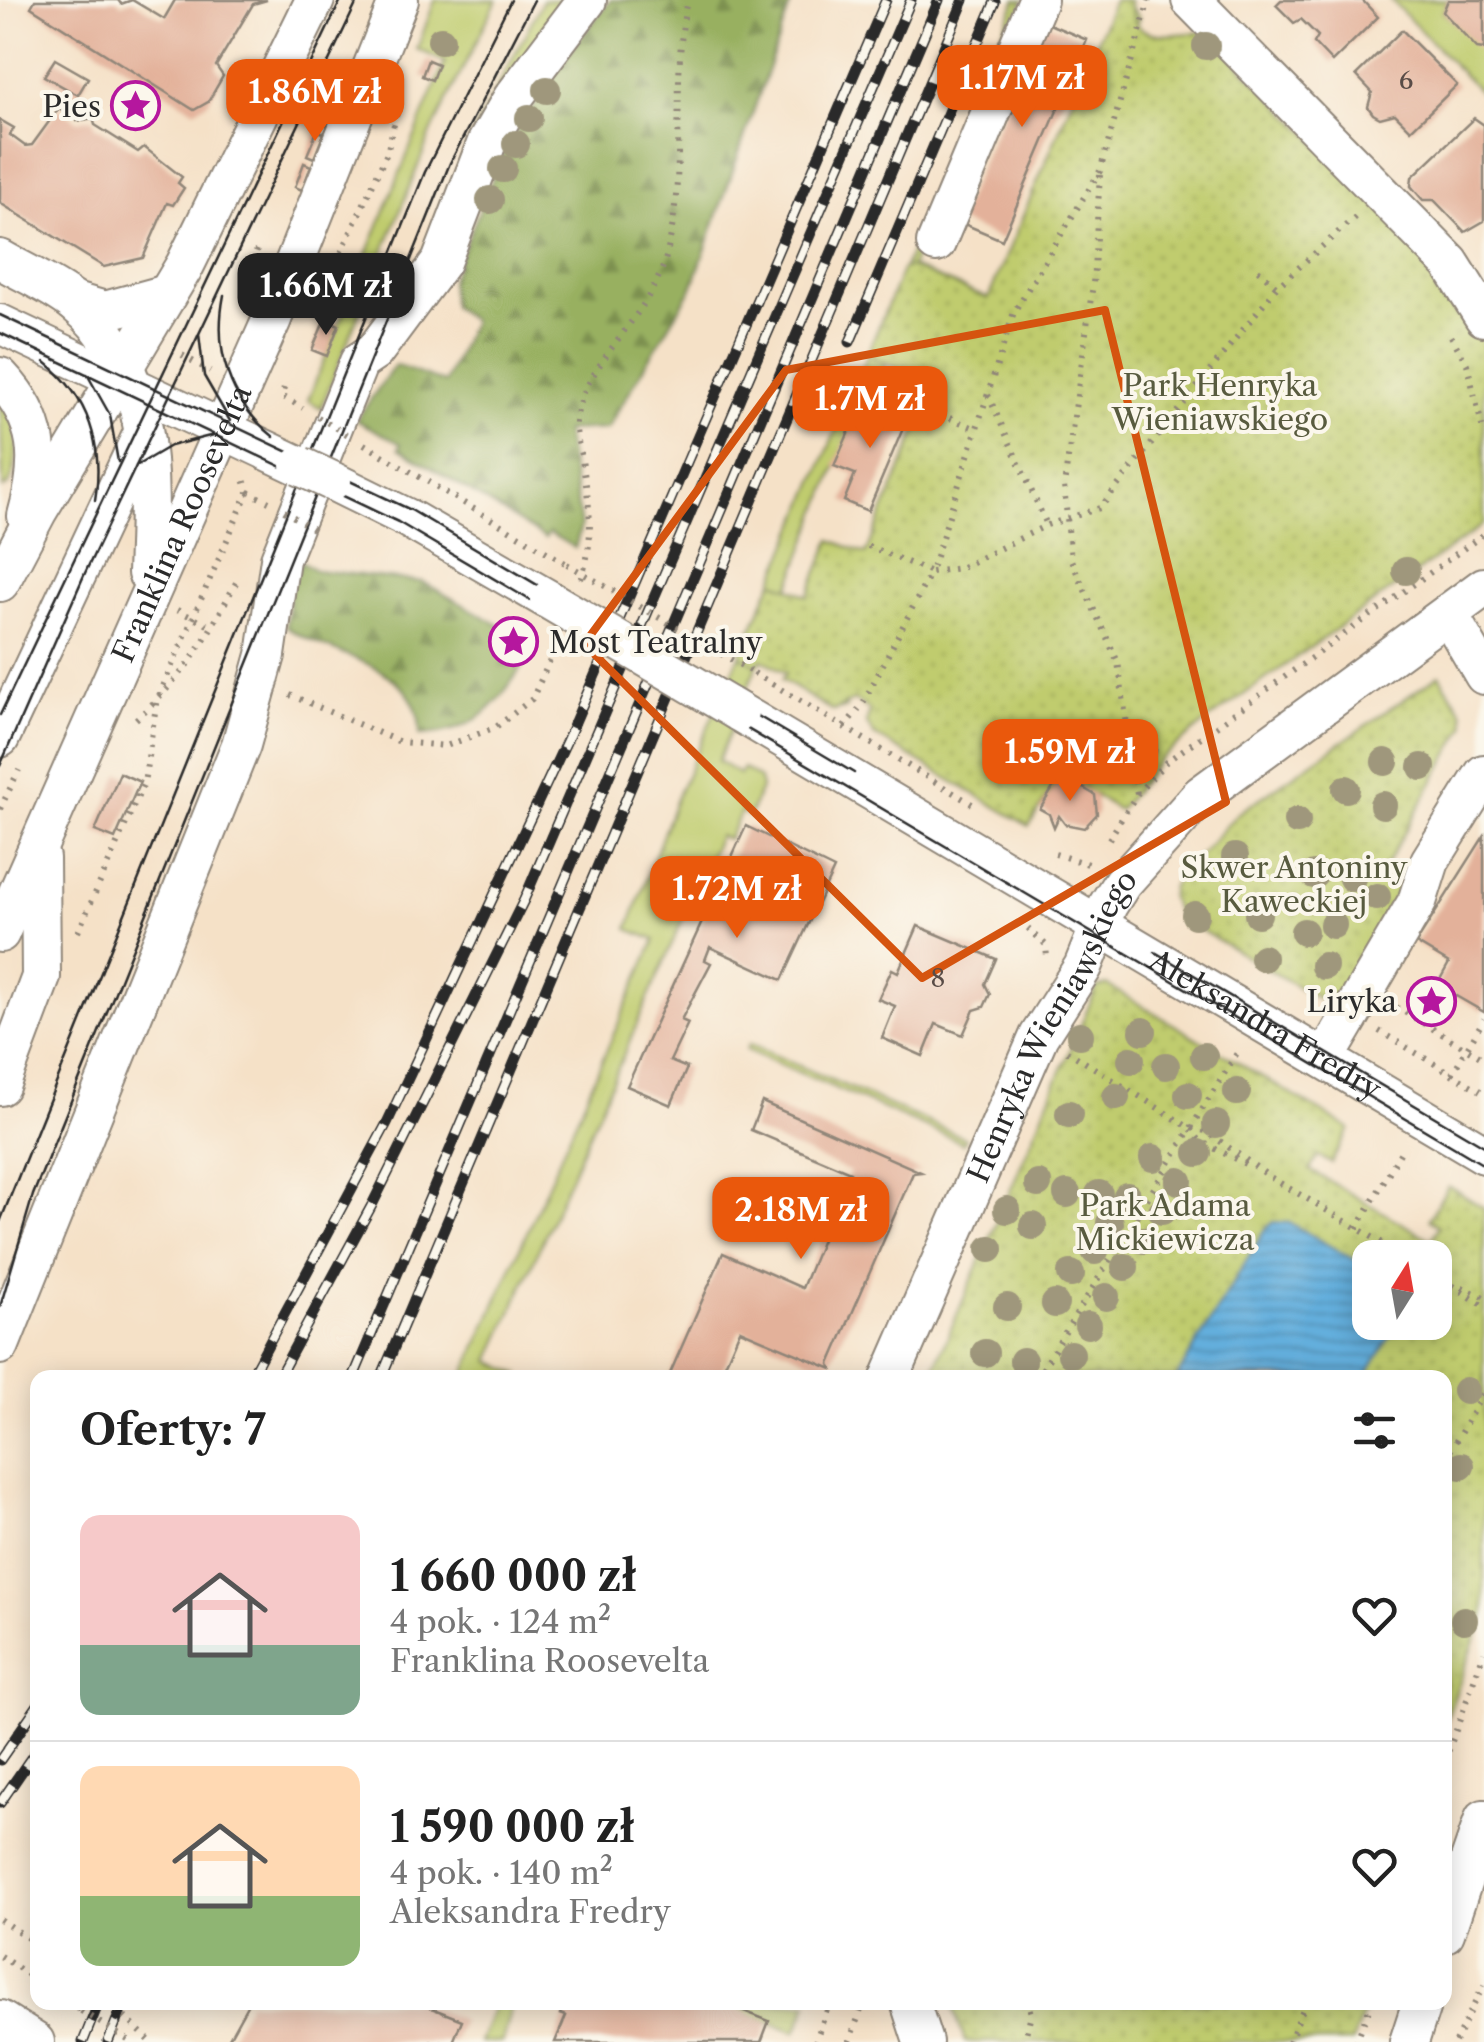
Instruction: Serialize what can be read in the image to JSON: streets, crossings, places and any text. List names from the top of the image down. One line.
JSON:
{"streets":{"street":["Franklina Roosevelta","Aleksandra Fredry","Henryka Wieniawskiego"]},"crossings":[["Aleksandra Fredry","Henryka Wieniawskiego"]],"parks":["Park Henryka Wieniawskiego","Skwer Antoniny Kaweckiej","Park Adama Mickiewicza"],"places":{"place":["Pies","Most Teatralny","Liryka"]},"house_numbers":["6","8"],"north":"top","page":{"price":["1.17M zł","1.86M zł","1.66M zł","1.7M zł","1.59M zł","1.72M zł","2.18M zł"],"heading":"Oferty: 7","list":[{"name":"1 660 000 zł","note":"4 pok. · 124 m² · Franklina Roosevelta"},{"name":"1 590 000 zł","note":"4 pok. · 140 m² · Aleksandra Fredry"}]}}
